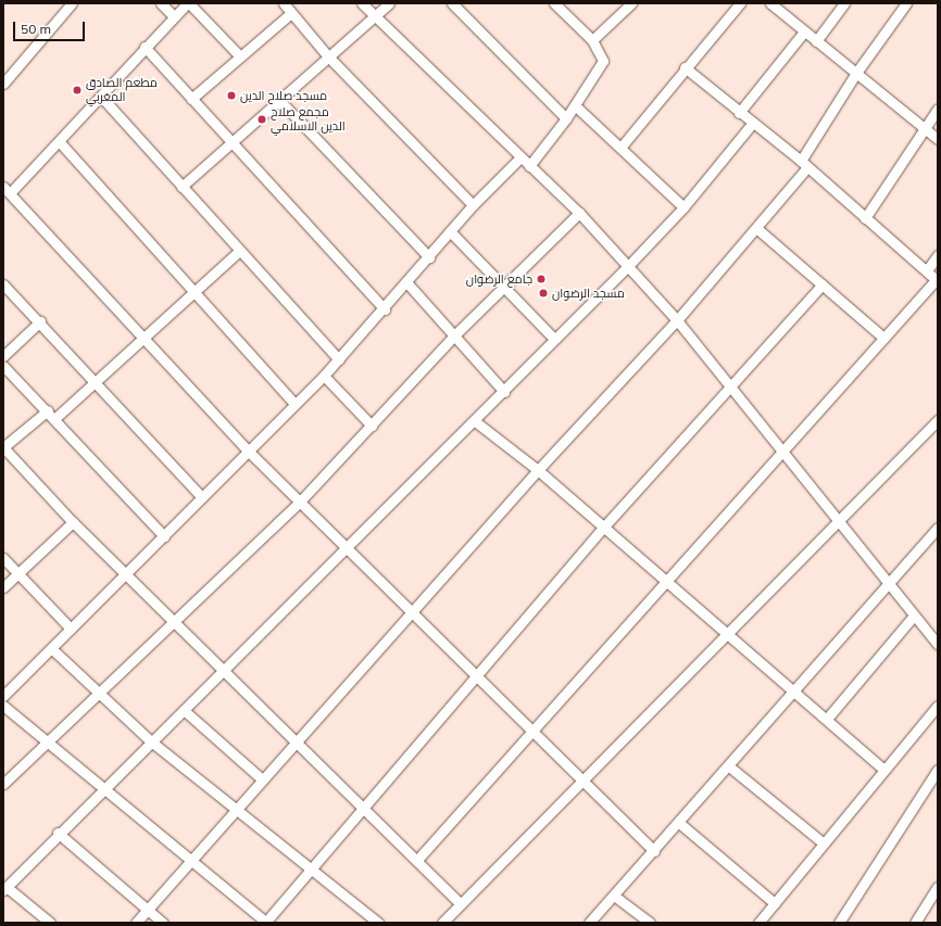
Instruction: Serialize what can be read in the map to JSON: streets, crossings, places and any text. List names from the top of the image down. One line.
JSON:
{"places":["مطعم الصادق المغربي","مسجد صلاح الدين","مجمع صلاح الدين الاسلامي","جامع الرضوان","مسجد الرضوان"],"scale_bar":"50 m"}
